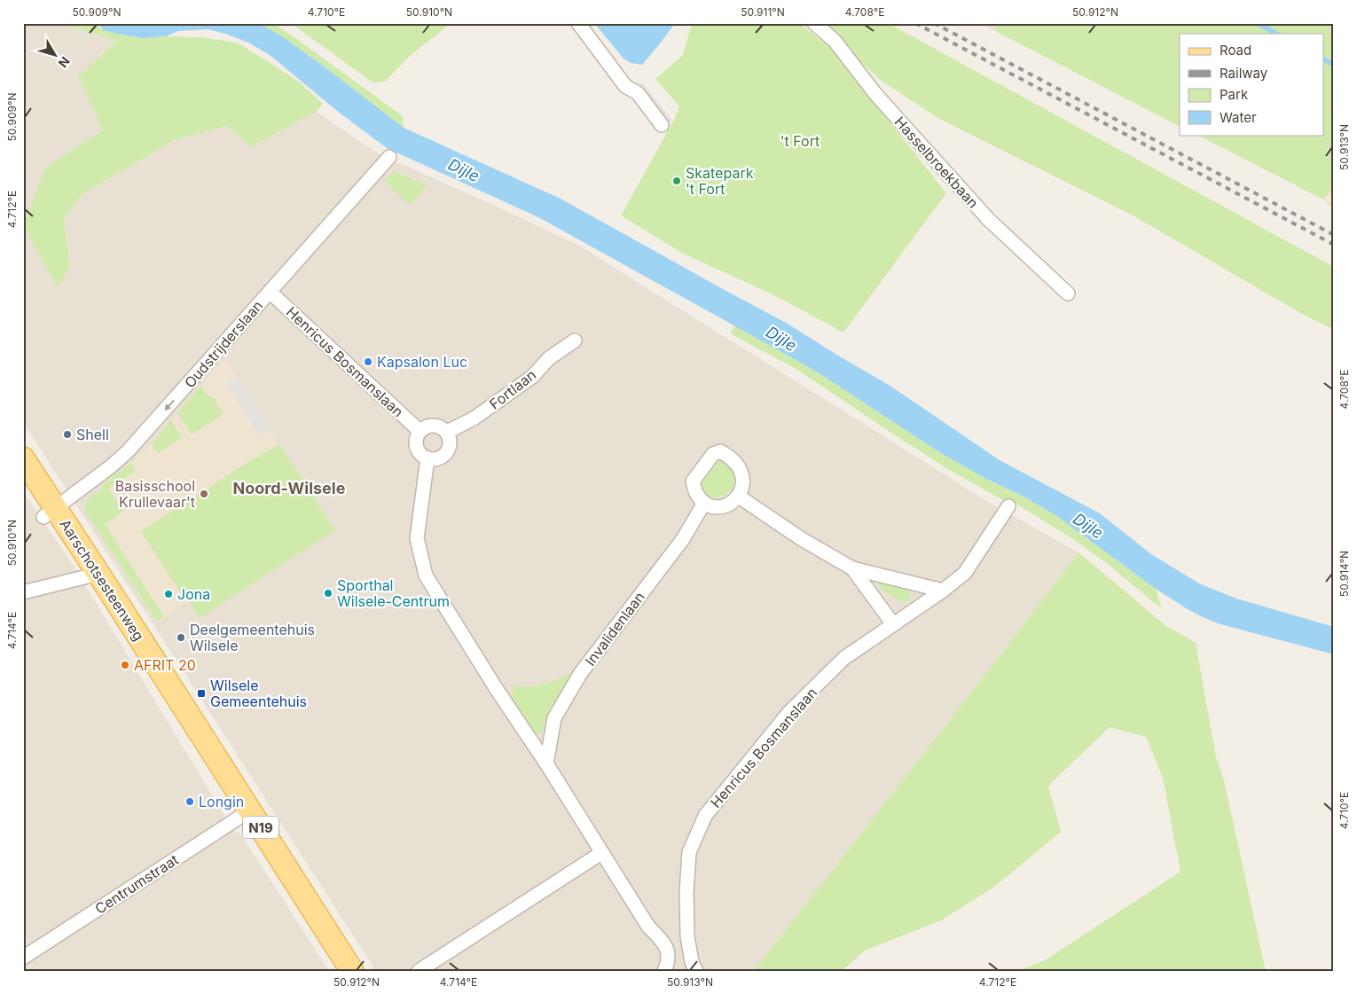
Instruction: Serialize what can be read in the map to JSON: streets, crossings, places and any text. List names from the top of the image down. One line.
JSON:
{"streets":{"main road":["Aarschotsesteenweg","N19"],"street":["Hasselbroekbaan","Oudstrijderslaan","Henricus Bosmanslaan","Fortlaan","Invalidenlaan","Centrumstraat"]},"crossings":[["Oudstrijderslaan","Henricus Bosmanslaan"],["Oudstrijderslaan","Aarschotsesteenweg"],["Henricus Bosmanslaan","Fortlaan"],["Aarschotsesteenweg","Centrumstraat"]],"one_way":["Oudstrijderslaan"],"districts":["Noord-Wilsele"],"water":["Dijle"],"parks":["'t Fort"],"places":{"other":["Skatepark 't Fort","Kapsalon Luc","Shell","Basisschool Krullevaar't","Sporthal Wilsele-Centrum","Jona","Deelgemeentehuis Wilsele","AFRIT 20","Longin"],"transit":["Wilsele Gemeentehuis"]},"legend":["Road","Railway","Park","Water"],"north":"bottom right","coordinates":["50.909°N","4.710°E","50.910°N","50.911°N","4.708°E","50.912°N","50.913°N","4.712°E","50.914°N","4.714°E"]}
